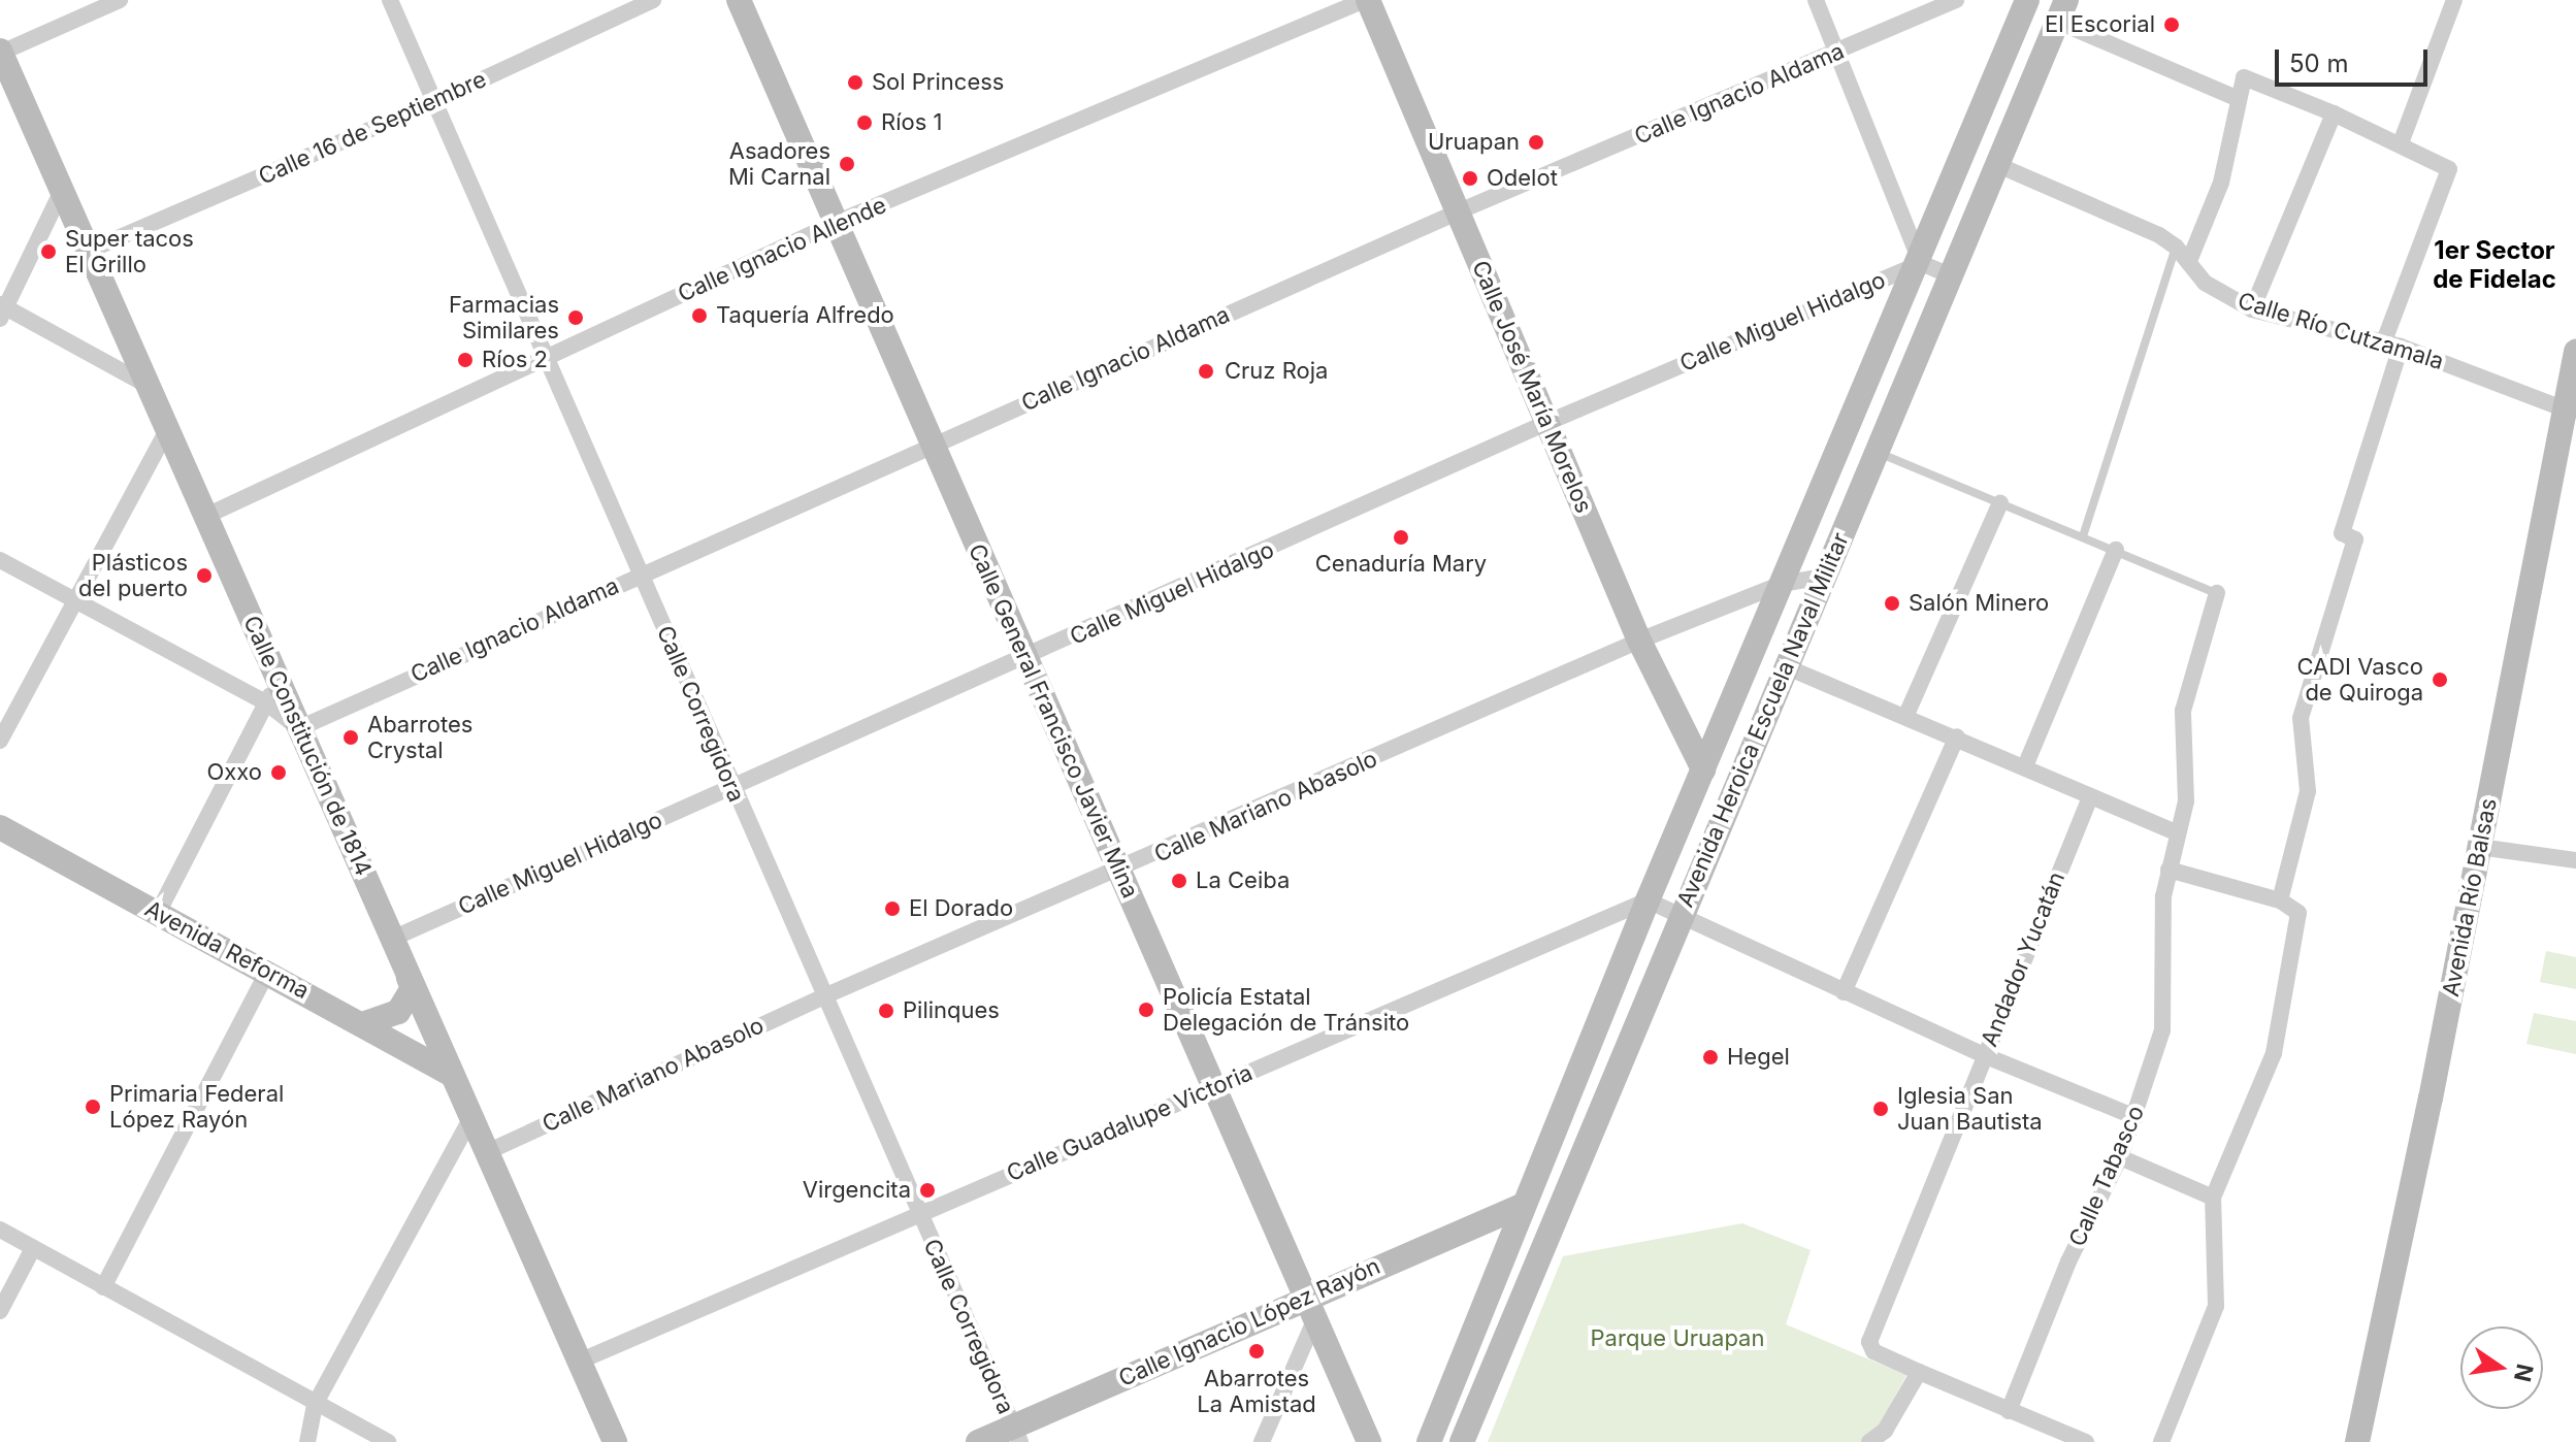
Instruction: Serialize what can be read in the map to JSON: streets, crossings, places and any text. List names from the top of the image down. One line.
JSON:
{"streets":{"street":["Calle Ignacio Aldama","Calle 16 de Septiembre","Calle Ignacio Allende","Calle Miguel Hidalgo","Calle Río Cutzamala","Calle José María Morelos","Calle Corregidora","Avenida Heroica Escuela Naval Militar","Calle General Francisco Javier Mina","Calle Constitución de 1814","Calle Mariano Abasolo","Avenida Río Balsas","Avenida Reforma","Andador Yucatán","Calle Guadalupe Victoria","Calle Tabasco","Calle Ignacio López Rayón"]},"crossings":[["Calle Ignacio Aldama","Calle José María Morelos"],["Calle Ignacio Aldama","Calle Corregidora"],["Calle Ignacio Aldama","Calle General Francisco Javier Mina"],["Calle Ignacio Aldama","Calle Constitución de 1814"],["Calle 16 de Septiembre","Calle Corregidora"],["Calle 16 de Septiembre","Calle Constitución de 1814"],["Calle Ignacio Allende","Calle José María Morelos"],["Calle Ignacio Allende","Calle Corregidora"],["Calle Ignacio Allende","Calle General Francisco Javier Mina"],["Calle Ignacio Allende","Calle Constitución de 1814"],["Calle Miguel Hidalgo","Calle José María Morelos"],["Calle Miguel Hidalgo","Calle Corregidora"],["Calle Miguel Hidalgo","Avenida Heroica Escuela Naval Militar"],["Calle Miguel Hidalgo","Calle General Francisco Javier Mina"],["Calle Miguel Hidalgo","Calle Constitución de 1814"],["Calle Río Cutzamala","Avenida Heroica Escuela Naval Militar"],["Calle Río Cutzamala","Avenida Río Balsas"],["Calle José María Morelos","Avenida Heroica Escuela Naval Militar"],["Calle José María Morelos","Calle Mariano Abasolo"],["Calle Corregidora","Calle Mariano Abasolo"],["Calle Corregidora","Calle Guadalupe Victoria"],["Calle Corregidora","Calle Ignacio López Rayón"],["Avenida Heroica Escuela Naval Militar","Calle Mariano Abasolo"],["Avenida Heroica Escuela Naval Militar","Calle Guadalupe Victoria"],["Avenida Heroica Escuela Naval Militar","Calle Ignacio López Rayón"],["Calle General Francisco Javier Mina","Calle Mariano Abasolo"],["Calle General Francisco Javier Mina","Calle Guadalupe Victoria"],["Calle General Francisco Javier Mina","Calle Ignacio López Rayón"],["Calle Constitución de 1814","Calle Mariano Abasolo"],["Calle Constitución de 1814","Avenida Reforma"],["Calle Constitución de 1814","Calle Guadalupe Victoria"]],"districts":["1er Sector de Fidelac"],"parks":["Parque Uruapan"],"places":["El Escorial","Sol Princess","Ríos 1","Uruapan","Asadores Mi Carnal","Odelot","Super tacos El Grillo","Taquería Alfredo","Farmacias Similares","Ríos 2","Cruz Roja","Cenaduría Mary","Plásticos del puerto","Salón Minero","CADI Vasco de Quiroga","Abarrotes Crystal","Oxxo","La Ceiba","El Dorado","Policía Estatal Delegación de Tránsito","Pilinques","Hegel","Primaria Federal López Rayón","Iglesia San Juan Bautista","Virgencita","Abarrotes La Amistad"],"scale_bar":"50 m","north":"right"}
